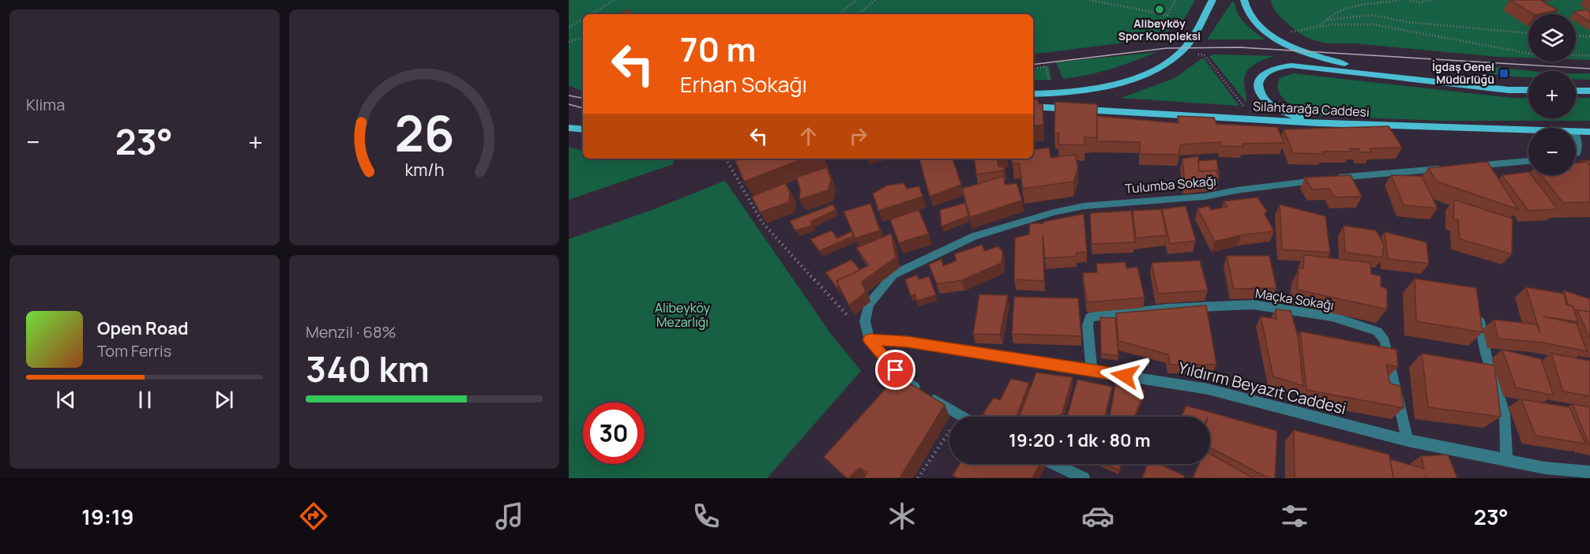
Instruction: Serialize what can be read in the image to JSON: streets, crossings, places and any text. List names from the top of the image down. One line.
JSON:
{"streets":{"main road":["Silahtarağa Caddesi"],"street":["Tulumba Sokağı","Maçka Sokağı","Yıldırım Beyazıt Caddesi"]},"crossings":[["Tulumba Sokağı","Yıldırım Beyazıt Caddesi"],["Maçka Sokağı","Yıldırım Beyazıt Caddesi"]],"parks":["Alibeyköy Mezarlığı"],"places":{"other":["Alibeyköy Spor Kompleksi"],"transit":["İgdaş Genel Müdürlüğü"]},"page":{"tile":["Klima",["Menzil · 68%","340 km"]],"map_buttons":["+","−"],"turn":["70 m","Erhan Sokağı"],"heat":["−","23°","+"],"song":["Open Road","Tom Ferris"],"limit":"30","trip":"19:20 · 1 dk · 80 m","tabs":["19:19","23°"],"gauge":["26","km/h"]}}
